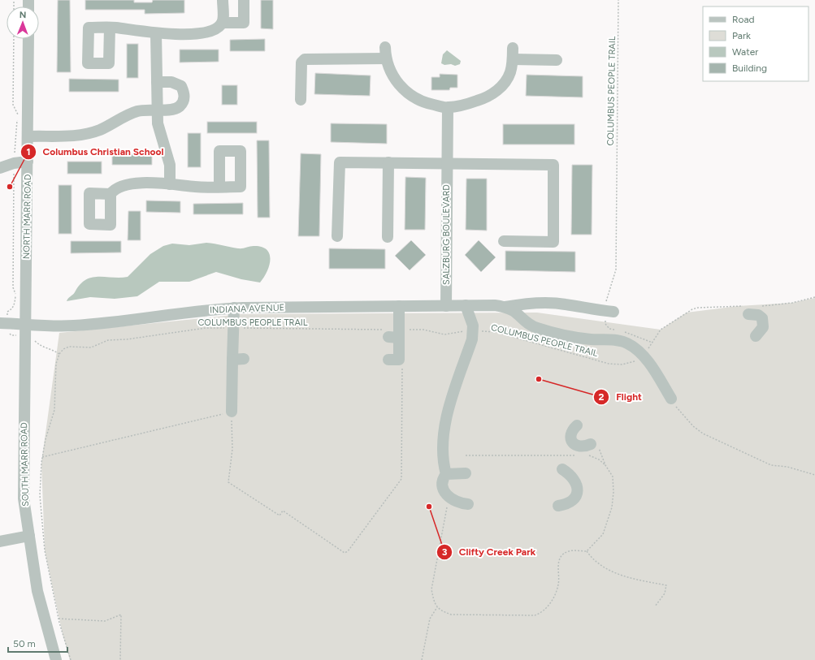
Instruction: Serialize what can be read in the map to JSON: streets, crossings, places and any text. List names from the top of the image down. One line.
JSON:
{"streets":{"street":["NORTH MARR ROAD","SALZBURG BOULEVARD","INDIANA AVENUE","SOUTH MARR ROAD"],"path":["COLUMBUS PEOPLE TRAIL"]},"crossings":[["COLUMBUS PEOPLE TRAIL","INDIANA AVENUE"],["NORTH MARR ROAD","INDIANA AVENUE"],["NORTH MARR ROAD","SOUTH MARR ROAD"],["SALZBURG BOULEVARD","INDIANA AVENUE"],["INDIANA AVENUE","SOUTH MARR ROAD"]],"places":["Columbus Christian School","Flight","Clifty Creek Park"],"legend":["Road","Park","Water","Building"],"scale_bar":"50 m","north":"top"}
